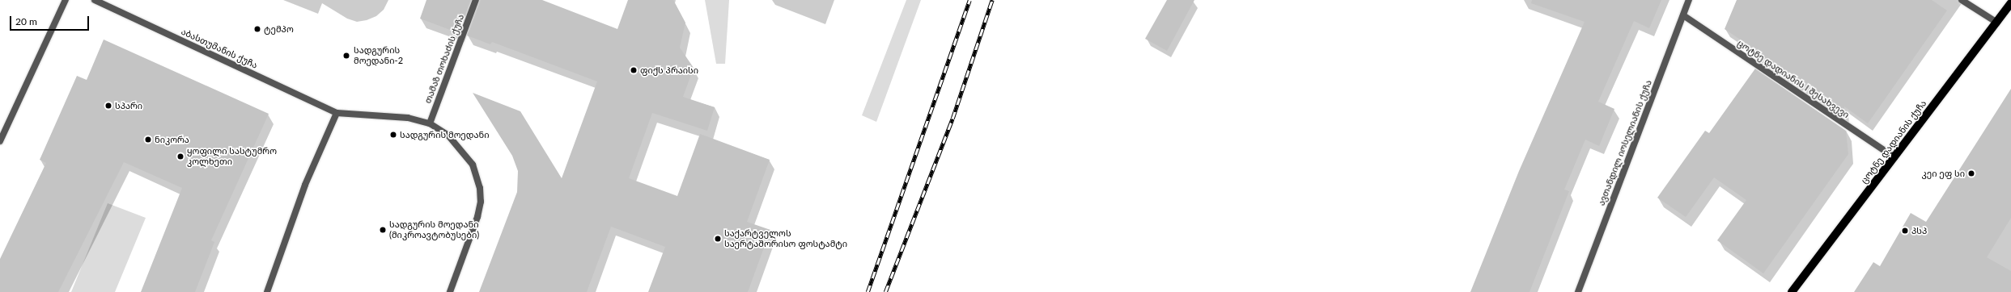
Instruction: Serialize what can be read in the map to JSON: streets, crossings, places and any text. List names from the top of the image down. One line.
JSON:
{"streets":{"main road":["ცოტნე დადიანის ქუჩა"],"street":["აბასთუმანის ქუჩა","თამაზ თოხაძის ქუჩა","ცოტნე დადიანის I შესახვევი","ავთანდილ იოსელიანის ქუჩა"]},"crossings":[["ცოტნე დადიანის I შესახვევი","ცოტნე დადიანის ქუჩა"],["ცოტნე დადიანის I შესახვევი","ავთანდილ იოსელიანის ქუჩა"]],"places":["ტემპო","სადგურის მოედანი-2","ფიქს პრაისი","სპარი","სადგურის მოედანი","ნიკორა","ყოფილი სასტუმრო კოლხეთი","კეი ეფ სი","სადგურის მოედანი (მიკროავტობუსები)","პსპ","საქარტველოს საერტაშორისო ფოსტამტი"],"scale_bar":"20 m"}
